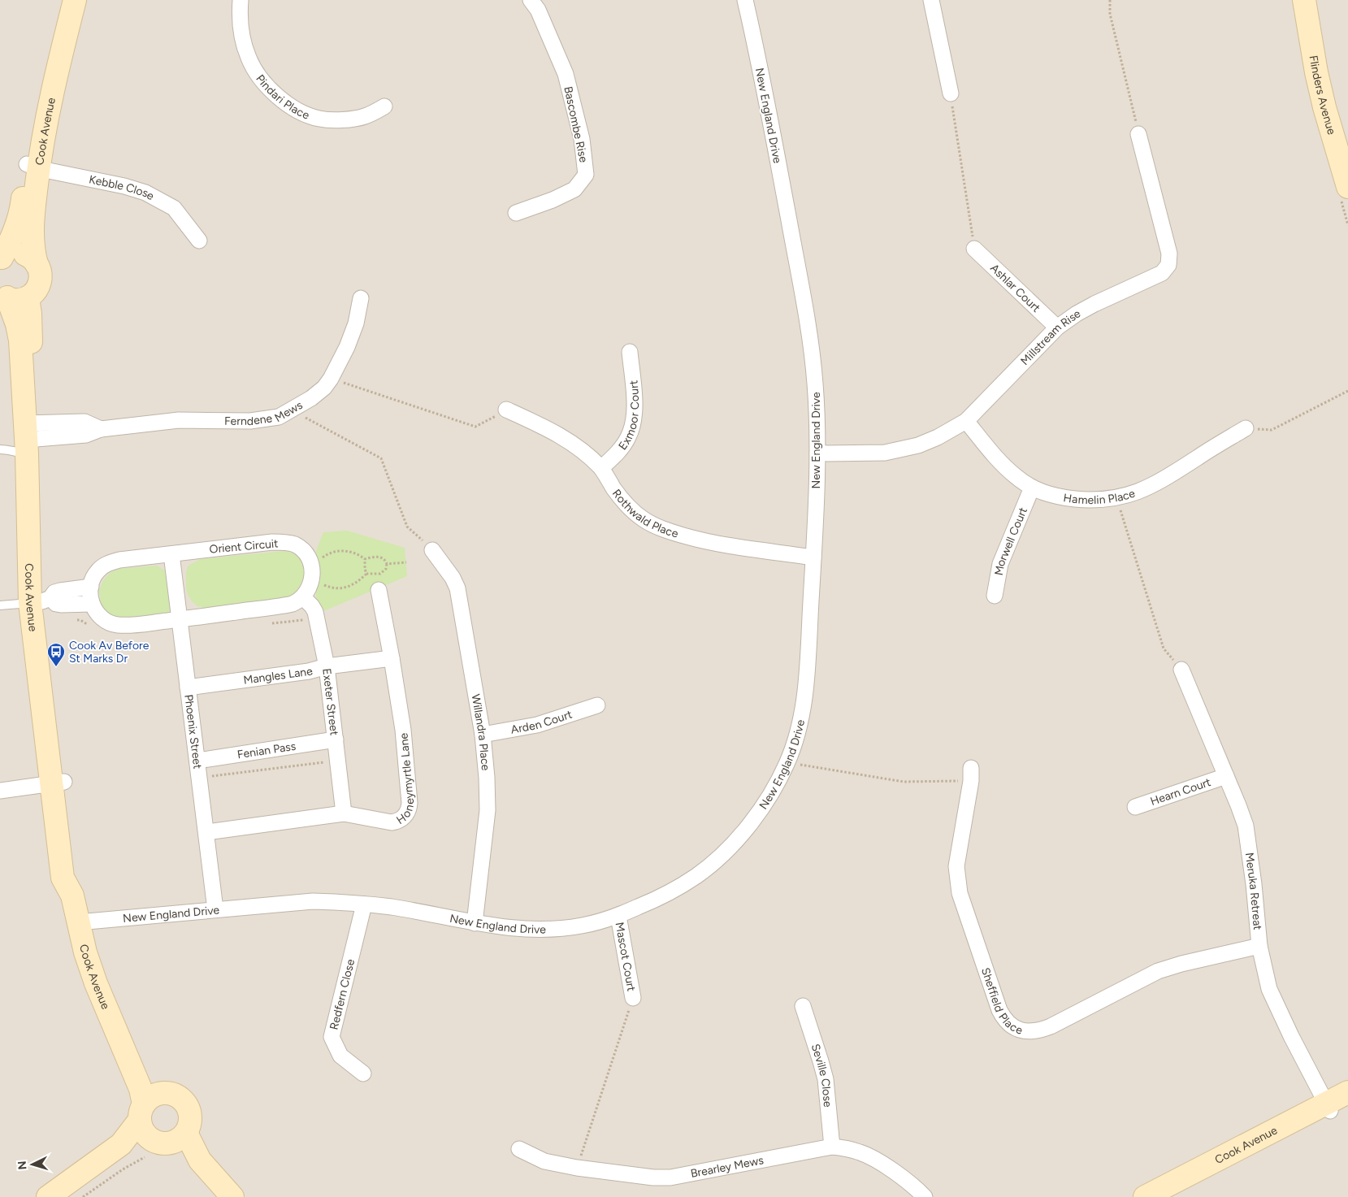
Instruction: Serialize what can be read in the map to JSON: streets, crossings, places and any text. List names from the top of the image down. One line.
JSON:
{"streets":{"street":["Pindari Place","Flinders Avenue","New England Drive","Bascombe Rise","Cook Avenue","Kebble Close","Ashlar Court","Millstream Rise","Ferndene Mews","Exmoor Court","Hamelin Place","Rothwald Place","Morwell Court","Orient Circuit","Mangles Lane","Exeter Street","Arden Court","Phoenix Street","Willandra Place","Fenian Pass","Honeymyrtle Lane","Hearn Court","Meruka Retreat","Mascot Court","Redfern Close","Sheffield Place","Seville Close","Brearley Mews"]},"crossings":[["New England Drive","Cook Avenue"],["New England Drive","Millstream Rise"],["New England Drive","Rothwald Place"],["New England Drive","Phoenix Street"],["New England Drive","Willandra Place"],["New England Drive","Mascot Court"],["New England Drive","Redfern Close"],["Cook Avenue","Kebble Close"],["Cook Avenue","Ferndene Mews"],["Cook Avenue","Meruka Retreat"],["Ashlar Court","Millstream Rise"],["Millstream Rise","Hamelin Place"],["Exmoor Court","Rothwald Place"],["Hamelin Place","Morwell Court"],["Orient Circuit","Exeter Street"],["Orient Circuit","Phoenix Street"],["Mangles Lane","Exeter Street"],["Mangles Lane","Phoenix Street"],["Mangles Lane","Honeymyrtle Lane"],["Exeter Street","Fenian Pass"],["Exeter Street","Honeymyrtle Lane"],["Arden Court","Willandra Place"],["Phoenix Street","Fenian Pass"],["Phoenix Street","Honeymyrtle Lane"],["Hearn Court","Meruka Retreat"],["Meruka Retreat","Sheffield Place"],["Seville Close","Brearley Mews"]],"places":{"bus stop":["Cook Av Before St Marks Dr"]},"north":"left"}
